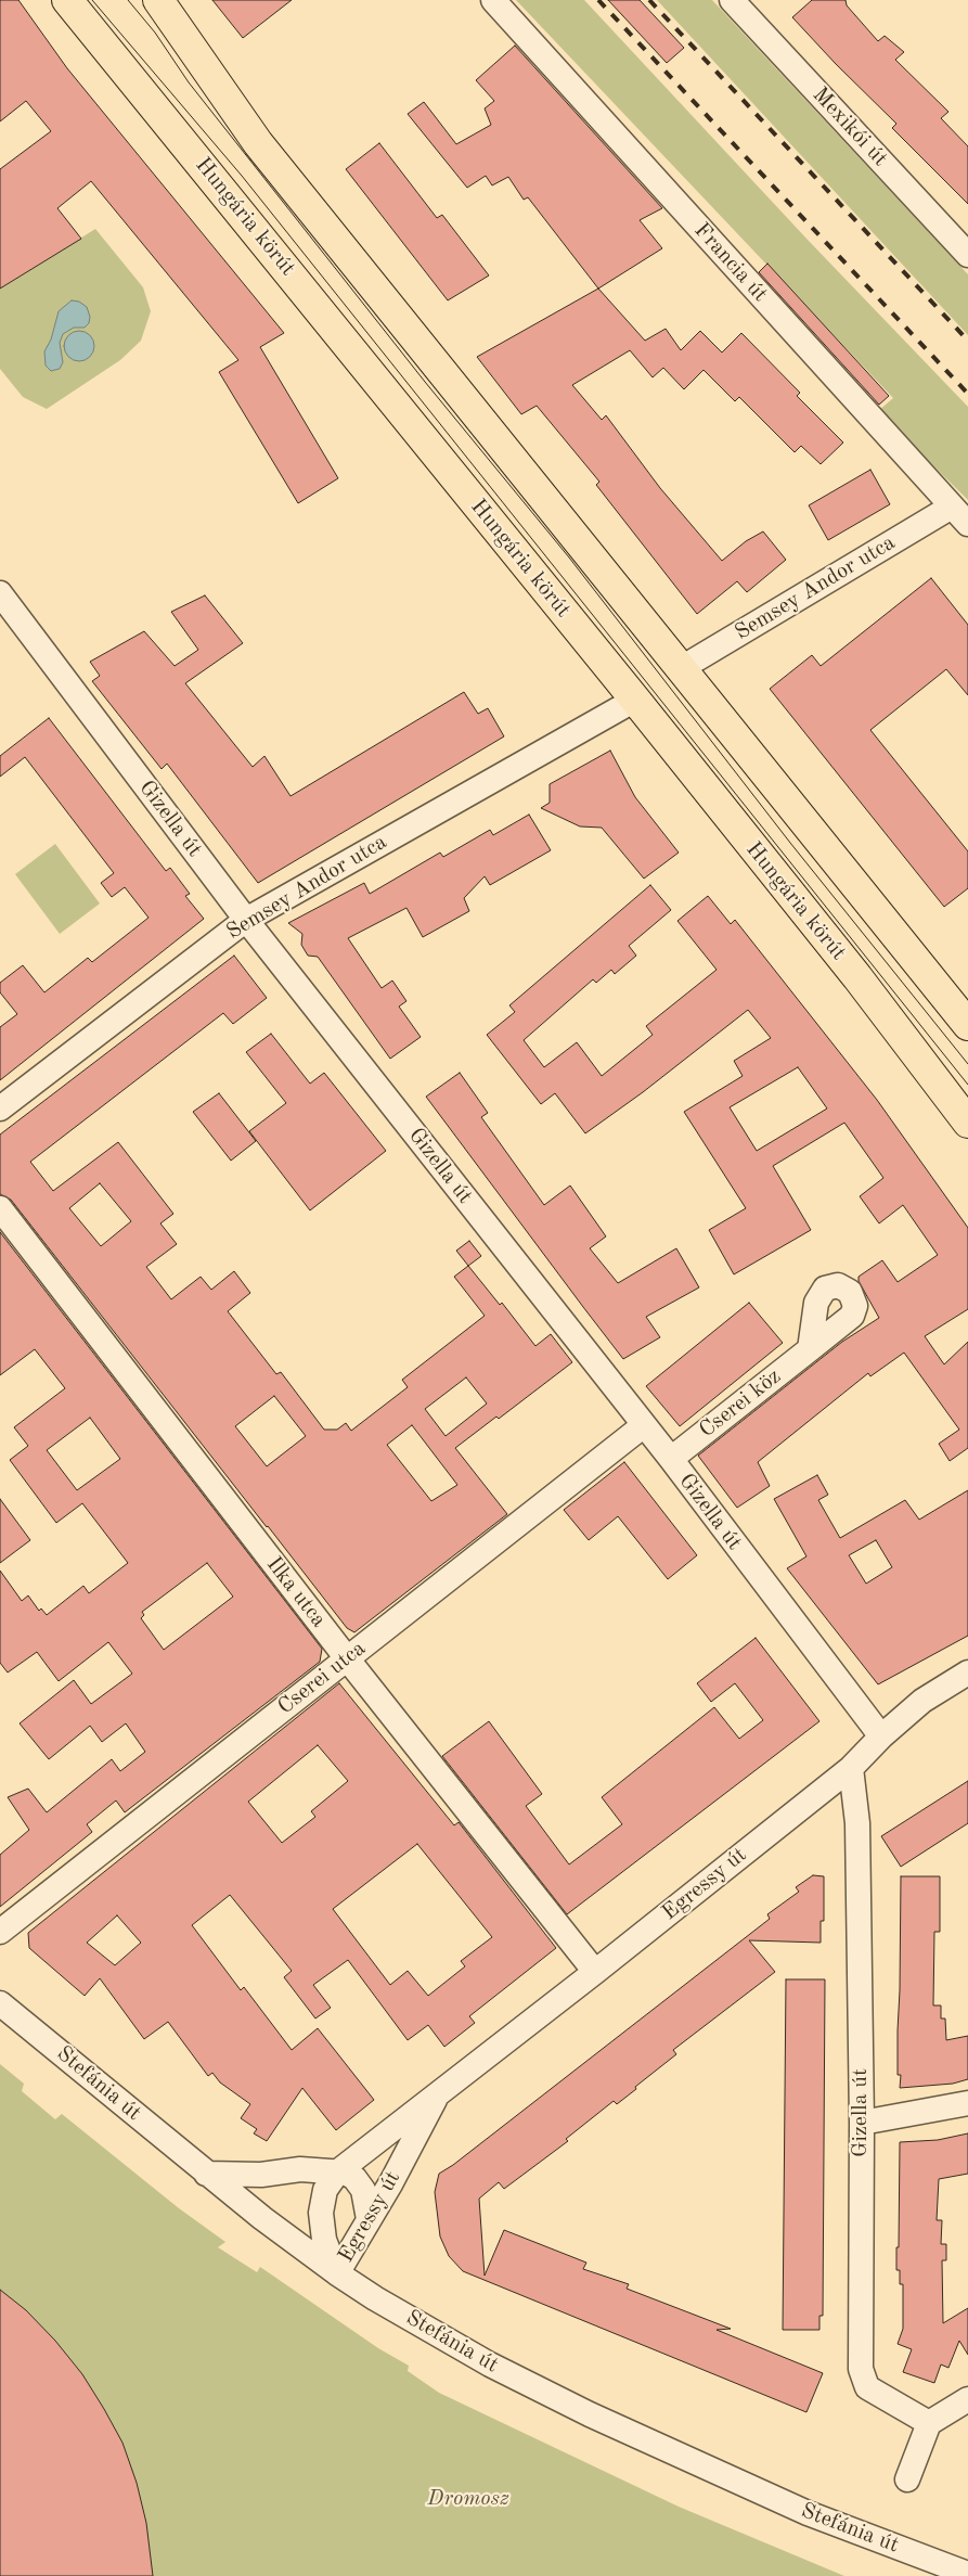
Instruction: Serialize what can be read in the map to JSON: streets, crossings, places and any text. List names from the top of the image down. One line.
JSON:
{"streets":{"main road":["Hungária körút"],"street":["Mexikói út","Francia út","Semsey Andor utca","Gizella út","Cserei köz","Ilka utca","Cserei utca","Egressy út","Stefánia út"]},"crossings":[["Hungária körút","Semsey Andor utca"],["Francia út","Semsey Andor utca"],["Semsey Andor utca","Gizella út"],["Gizella út","Cserei köz"],["Gizella út","Cserei utca"],["Gizella út","Egressy út"],["Ilka utca","Cserei utca"],["Ilka utca","Egressy út"],["Egressy út","Stefánia út"]],"parks":["Dromosz"]}
